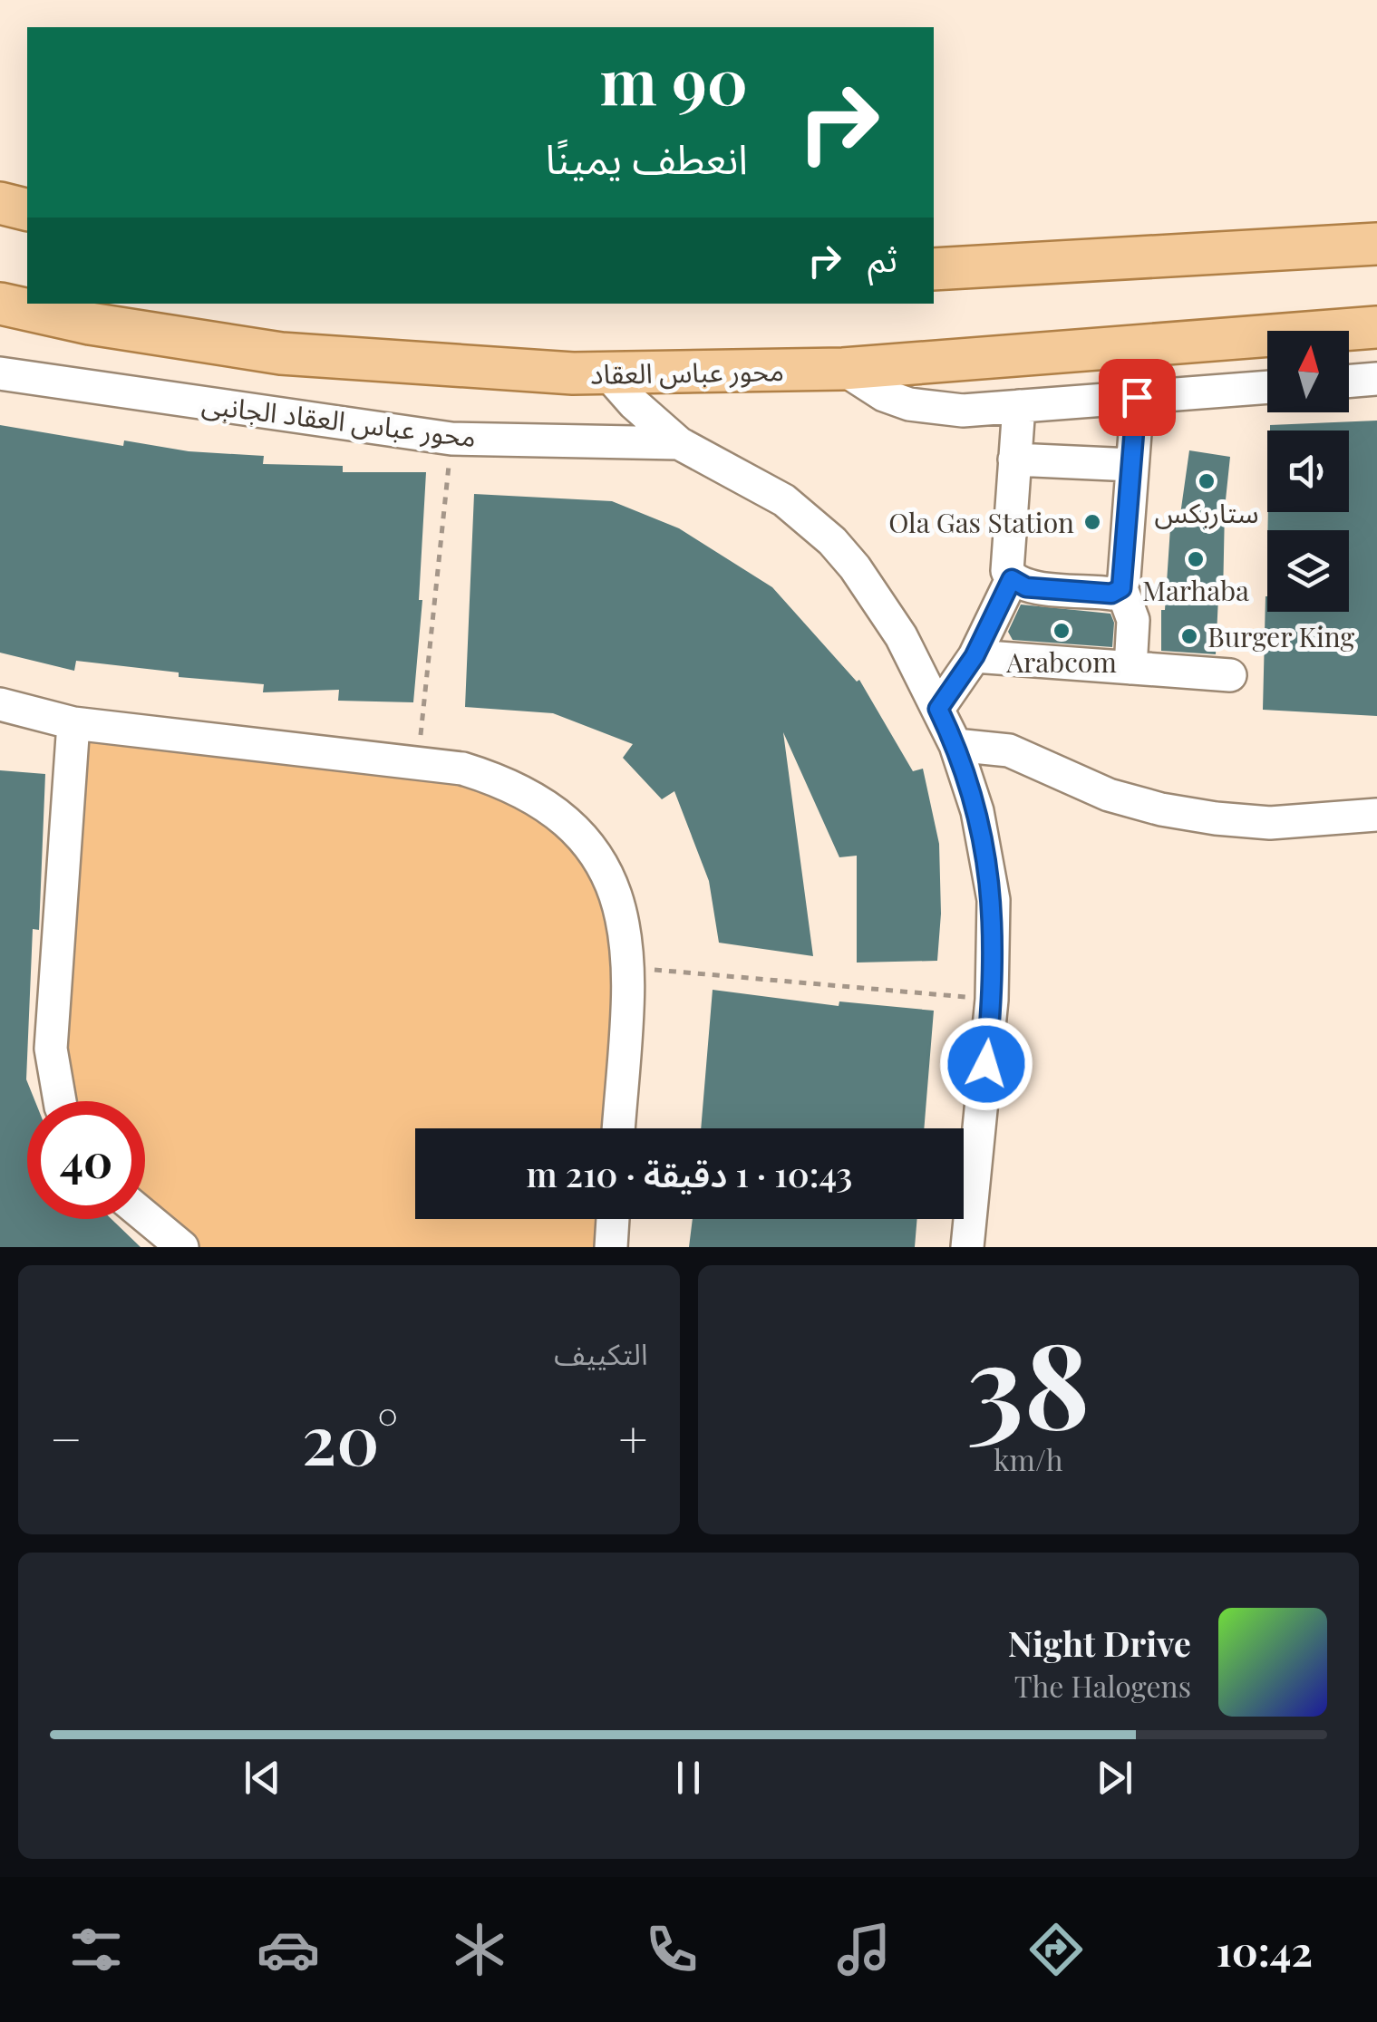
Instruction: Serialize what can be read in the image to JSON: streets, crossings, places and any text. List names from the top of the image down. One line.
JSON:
{"streets":{"main road":["محور عباس العقاد"],"street":["محور عباس العقاد الجانبى"]},"places":["ستاربكس","Ola Gas Station","Marhaba","Arabcom","Burger King"],"north":"top","page":{"turn":["90 m","انعطف يمينًا"],"then":"ثم","limit":"40","trip":"10:43 · 1 دقيقة · 210 m","tile":[["38","km/h"],"التكييف"],"heat":["−","20°","+"],"song":["Night Drive","The Halogens"],"tabs":"10:42"}}
